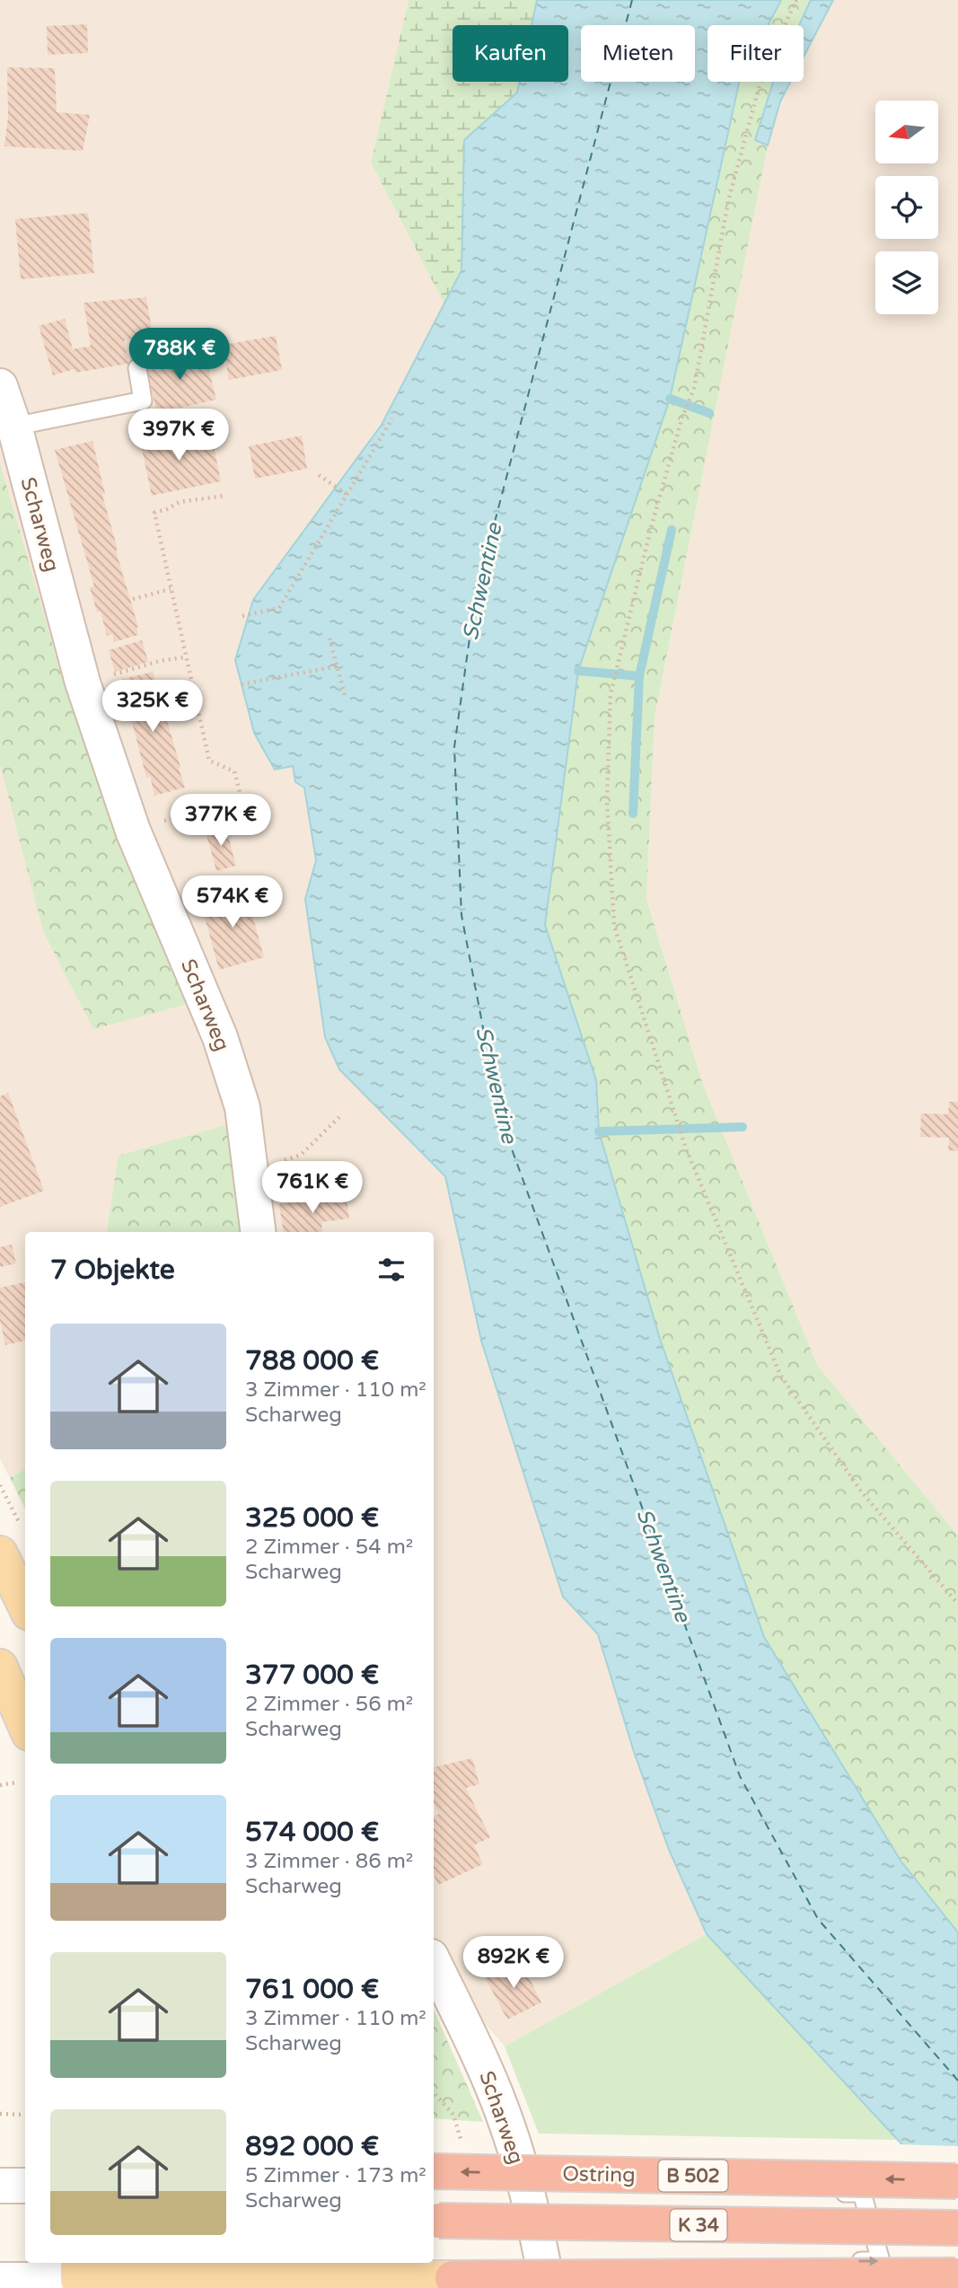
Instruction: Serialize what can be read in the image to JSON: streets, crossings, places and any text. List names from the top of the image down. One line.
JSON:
{"streets":{"highway":["Ostring","B 502","K 34"],"street":["Scharweg"]},"water":["Schwentine"],"north":"left","page":{"chip":["Kaufen","Mieten","Filter"],"price":["788K €","397K €","325K €","377K €","574K €","761K €","892K €"],"heading":"7 Objekte","list":[{"name":"788 000 €","note":"3 Zimmer · 110 m² · Scharweg"},{"name":"325 000 €","note":"2 Zimmer · 54 m² · Scharweg"},{"name":"377 000 €","note":"2 Zimmer · 56 m² · Scharweg"},{"name":"574 000 €","note":"3 Zimmer · 86 m² · Scharweg"},{"name":"761 000 €","note":"3 Zimmer · 110 m² · Scharweg"},{"name":"892 000 €","note":"5 Zimmer · 173 m² · Scharweg"}]}}
